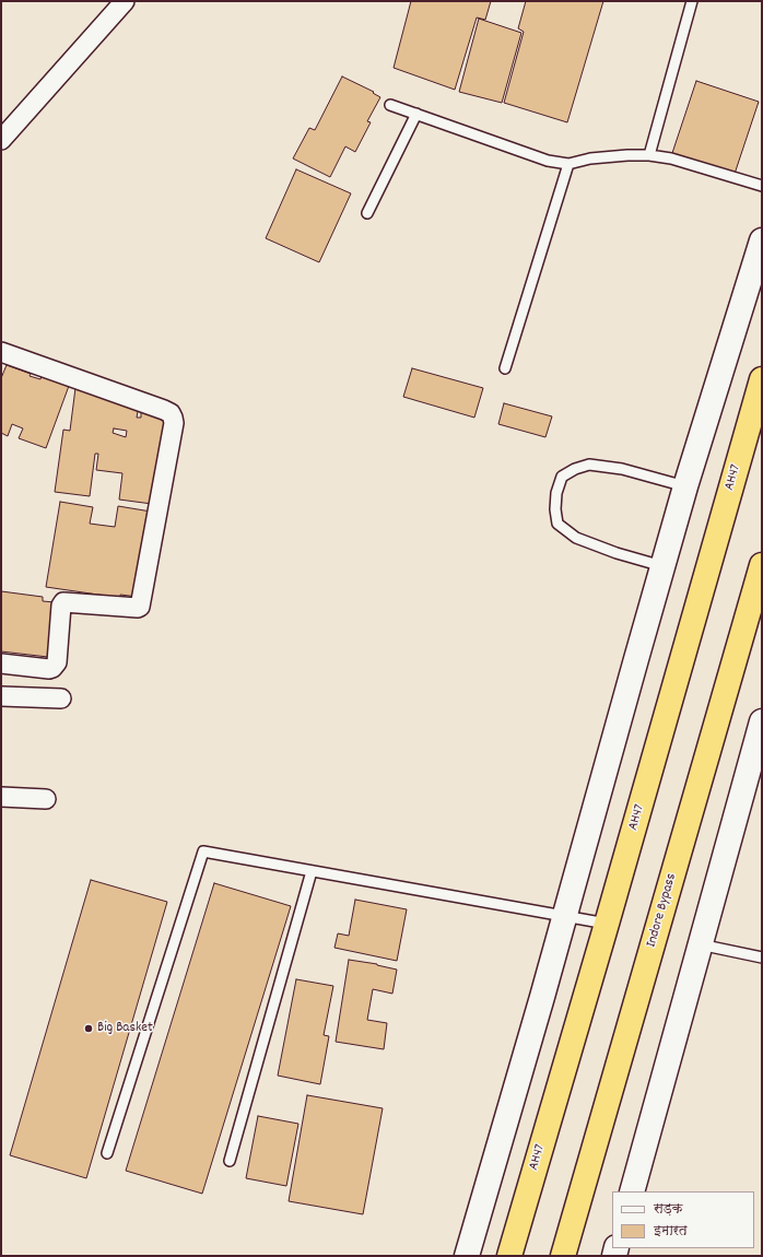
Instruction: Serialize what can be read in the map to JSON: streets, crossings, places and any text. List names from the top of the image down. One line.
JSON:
{"streets":{"highway":["AH47","Indore Bypass"]},"places":["Big Basket"],"legend":["सड़क","इमारत"]}
